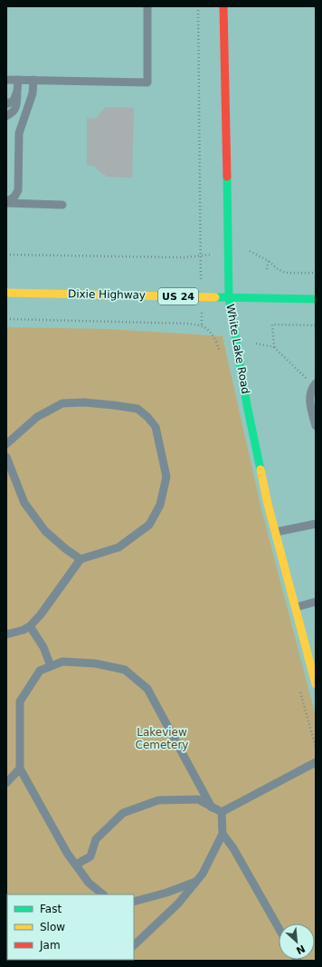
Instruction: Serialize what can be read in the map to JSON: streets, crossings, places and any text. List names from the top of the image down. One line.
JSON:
{"streets":{"street":["Dixie Highway","US 24","White Lake Road"]},"crossings":[["Dixie Highway","White Lake Road"]],"parks":["Lakeview Cemetery"],"legend":["Fast","Slow","Jam"],"north":"bottom right"}
